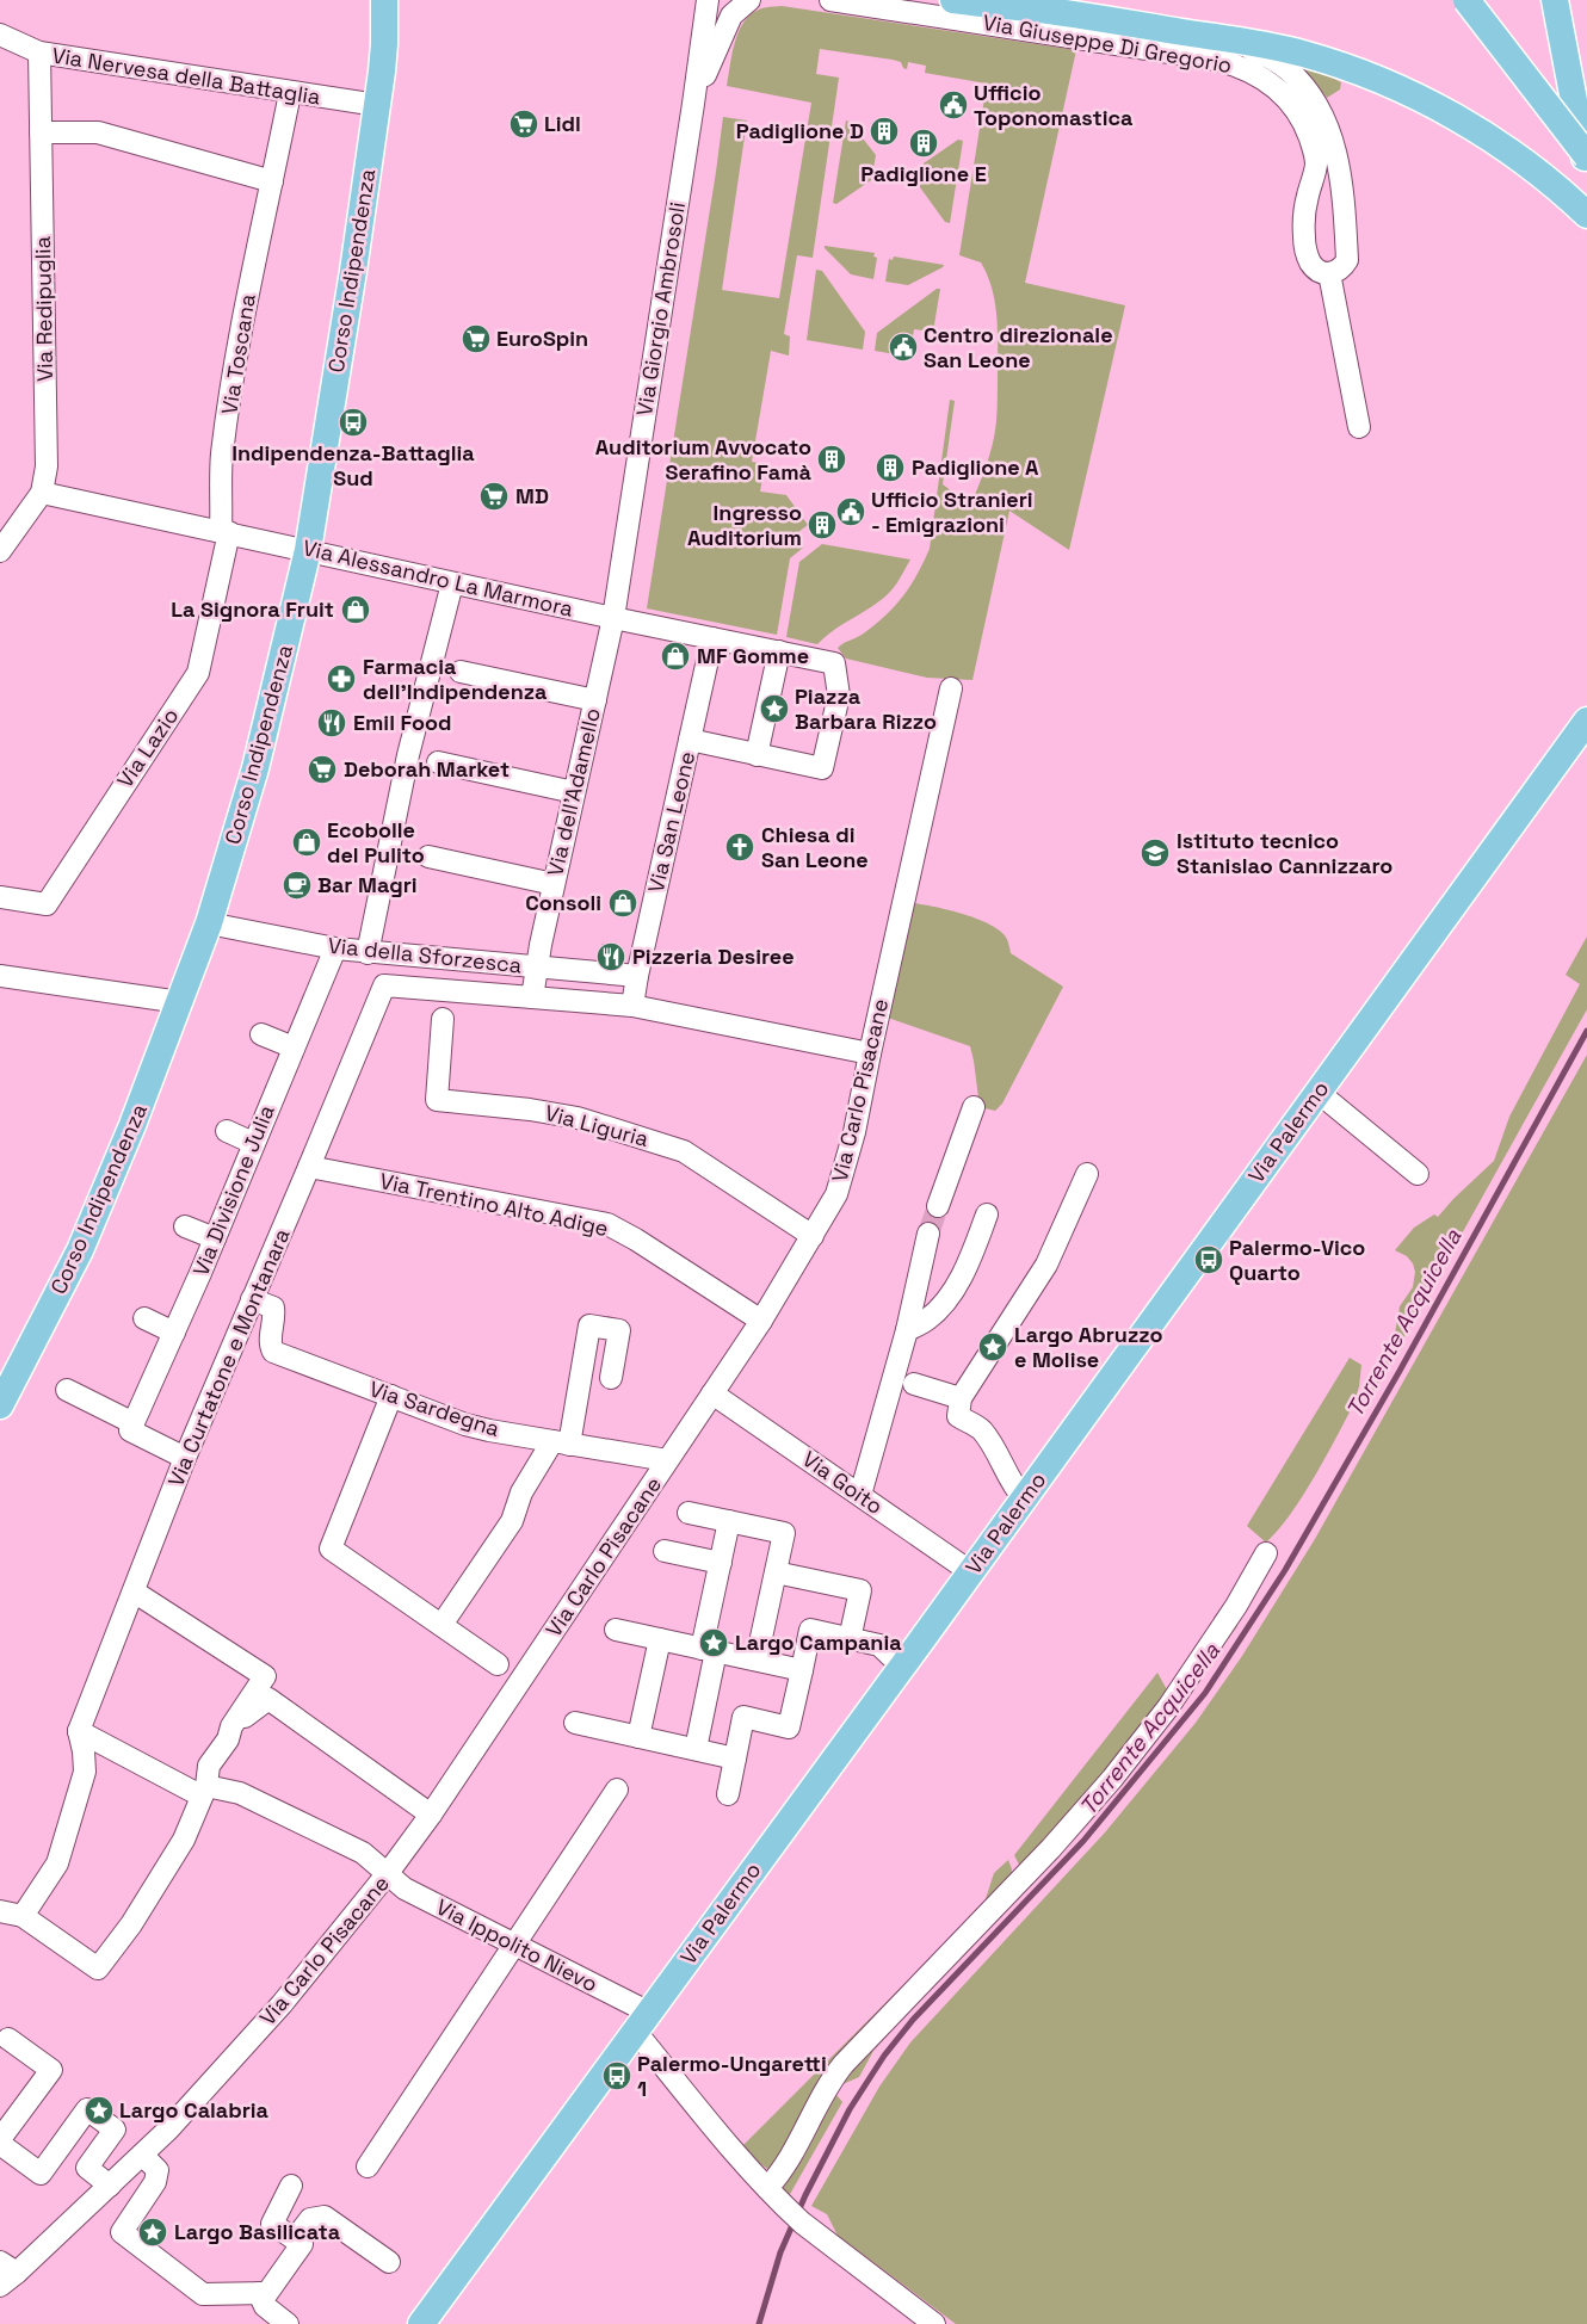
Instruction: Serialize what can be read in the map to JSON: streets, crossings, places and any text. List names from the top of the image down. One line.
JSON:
{"streets":{"main road":["Corso Indipendenza","Via Palermo"],"street":["Via Giuseppe Di Gregorio","Via Nervesa della Battaglia","Via Redipuglia","Via Giorgio Ambrosoli","Via Toscana","Via Alessandro La Marmora","Via Lazio","Via dell'Adamello","Via San Leone","Via della Sforzesca","Via Carlo Pisacane","Via Liguria","Via Divisione Julia","Via Trentino Alto Adige","Via Curtatone e Montanara","Via Sardegna","Via Goito","Via Ippolito Nievo"]},"crossings":[["Via Nervesa della Battaglia","Corso Indipendenza"],["Via Nervesa della Battaglia","Via Redipuglia"],["Via Nervesa della Battaglia","Via Toscana"],["Corso Indipendenza","Via Alessandro La Marmora"],["Corso Indipendenza","Via della Sforzesca"],["Via Redipuglia","Via Alessandro La Marmora"],["Via Giorgio Ambrosoli","Via Alessandro La Marmora"],["Via Giorgio Ambrosoli","Via dell'Adamello"],["Via Toscana","Via Alessandro La Marmora"],["Via Toscana","Via Lazio"],["Via Alessandro La Marmora","Via Lazio"],["Via Alessandro La Marmora","Via dell'Adamello"],["Via Alessandro La Marmora","Via San Leone"],["Via dell'Adamello","Via della Sforzesca"],["Via della Sforzesca","Via Divisione Julia"],["Via della Sforzesca","Via Curtatone e Montanara"],["Via Carlo Pisacane","Via Liguria"],["Via Carlo Pisacane","Via Trentino Alto Adige"],["Via Carlo Pisacane","Via Sardegna"],["Via Carlo Pisacane","Via Goito"],["Via Carlo Pisacane","Via Ippolito Nievo"],["Via Palermo","Via Goito"],["Via Palermo","Via Ippolito Nievo"],["Via Trentino Alto Adige","Via Curtatone e Montanara"],["Via Curtatone e Montanara","Via Sardegna"],["Via Curtatone e Montanara","Via Ippolito Nievo"]],"water":["Torrente Acquicella"],"places":{"public building":["Ufficio Toponomastica","Centro direzionale San Leone","Ufficio Stranieri - Emigrazioni"],"supermarket":["Lidl","EuroSpin","MD","Deborah Market"],"building":["Padiglione D","Padiglione E","Auditorium Avvocato Serafino Famà","Padiglione A","Ingresso Auditorium"],"bus stop":["Indipendenza-Battaglia Sud","Palermo-Vico Quarto","Palermo-Ungaretti 1"],"shop":["La Signora Fruit","MF Gomme","Ecobolle del Pulito","Consoli"],"pharmacy":["Farmacia dell'Indipendenza"],"place":["Piazza Barbara Rizzo","Largo Abruzzo e Molise","Largo Campania","Largo Calabria","Largo Basilicata"],"restaurant":["Emil Food","Pizzeria Desiree"],"church":["Chiesa di San Leone"],"school or university":["Istituto tecnico Stanislao Cannizzaro"],"cafe":["Bar Magri"]}}
